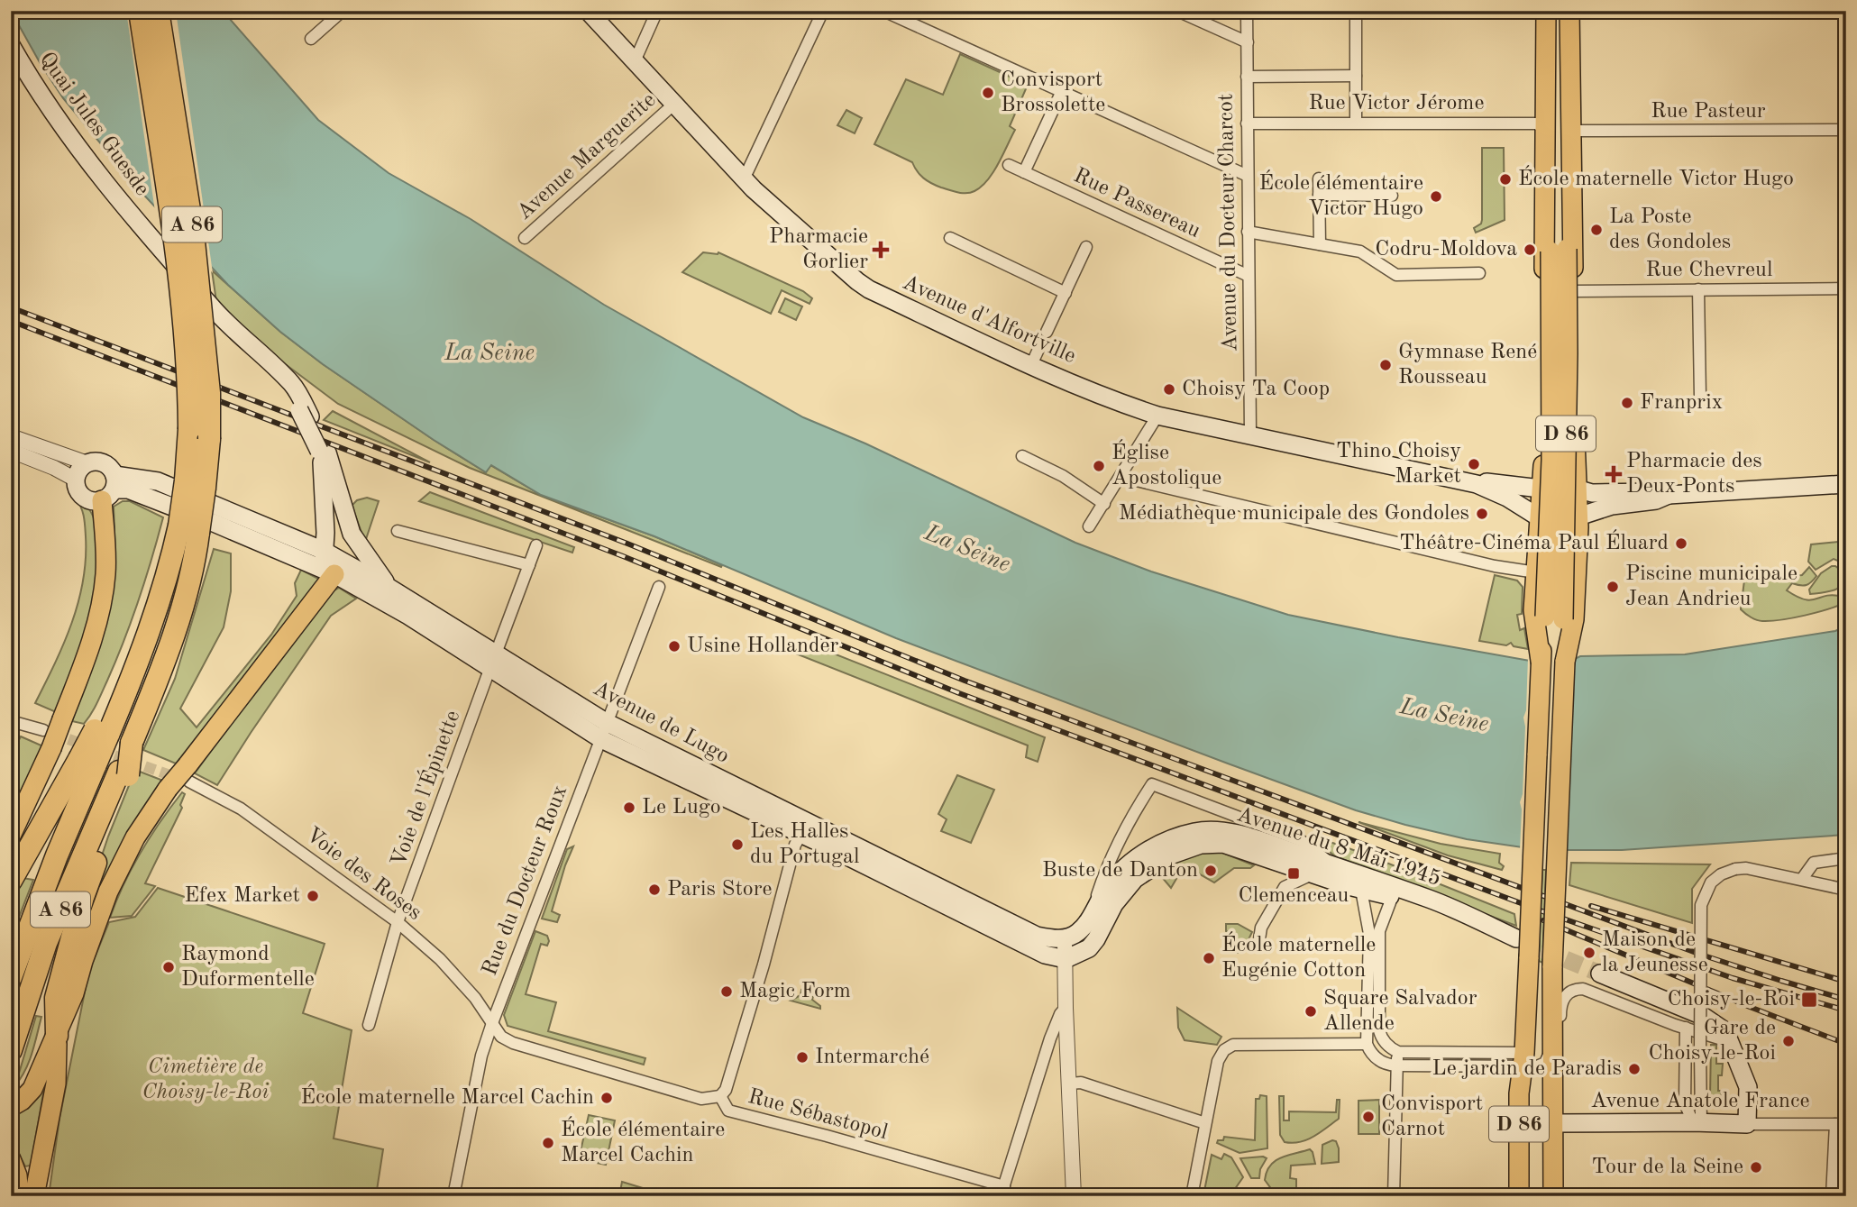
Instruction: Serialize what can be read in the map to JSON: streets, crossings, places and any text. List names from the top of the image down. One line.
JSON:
{"streets":{"highway":["A 86"],"main road":["Quai Jules Guesde","Avenue d'Alfortville","D 86","Avenue de Lugo","Avenue du 8 Mai 1945","Avenue Anatole France"],"street":["Rue Victor Jérome","Rue Pasteur","Avenue Marguerite","Rue Passereau","Avenue du Docteur Charcot","Rue Chevreul","Voie de l'Épinette","Voie des Roses","Rue du Docteur Roux","Rue Sébastopol"]},"crossings":[["Rue Victor Jérome","Avenue du Docteur Charcot"],["Rue Victor Jérome","D 86"],["Rue Pasteur","D 86"],["Quai Jules Guesde","Avenue de Lugo"],["Avenue Marguerite","Avenue d'Alfortville"],["Rue Passereau","Avenue du Docteur Charcot"],["Avenue du Docteur Charcot","Avenue d'Alfortville"],["A 86","Avenue de Lugo"],["Rue Chevreul","D 86"],["Avenue d'Alfortville","D 86"],["D 86","Avenue Anatole France"],["Avenue de Lugo","Voie de l'Épinette"],["Avenue de Lugo","Avenue du 8 Mai 1945"],["Avenue de Lugo","Rue du Docteur Roux"],["Voie de l'Épinette","Voie des Roses"],["Voie des Roses","Rue du Docteur Roux"],["Voie des Roses","Rue Sébastopol"],["Rue du Docteur Roux","Rue Sébastopol"]],"water":["La Seine"],"parks":["Cimetière de Choisy-le-Roi"],"places":{"other":["Convisport Brossolette","École maternelle Victor Hugo","École élémentaire Victor Hugo","La Poste des Gondoles","Codru-Moldova","Gymnase René Rousseau","Choisy Ta Coop","Franprix","Thino Choisy Market","Église Apostolique","Médiathèque municipale des Gondoles","Théâtre-Cinéma Paul Éluard","Piscine municipale Jean Andrieu","Usine Hollander","Le Lugo","Les Halles du Portugal","Buste de Danton","Paris Store","Efex Market","Maison de la Jeunesse","École maternelle Eugénie Cotton","Raymond Duformentelle","Magic Form","Square Salvador Allende","Gare de Choisy-le-Roi","Intermarché","Le jardin de Paradis","École maternelle Marcel Cachin","Convisport Carnot","École élémentaire Marcel Cachin","Tour de la Seine"],"health":["Pharmacie Gorlier","Pharmacie des Deux Ponts"],"transit":["Clemenceau","Choisy-le-Roi"]}}
